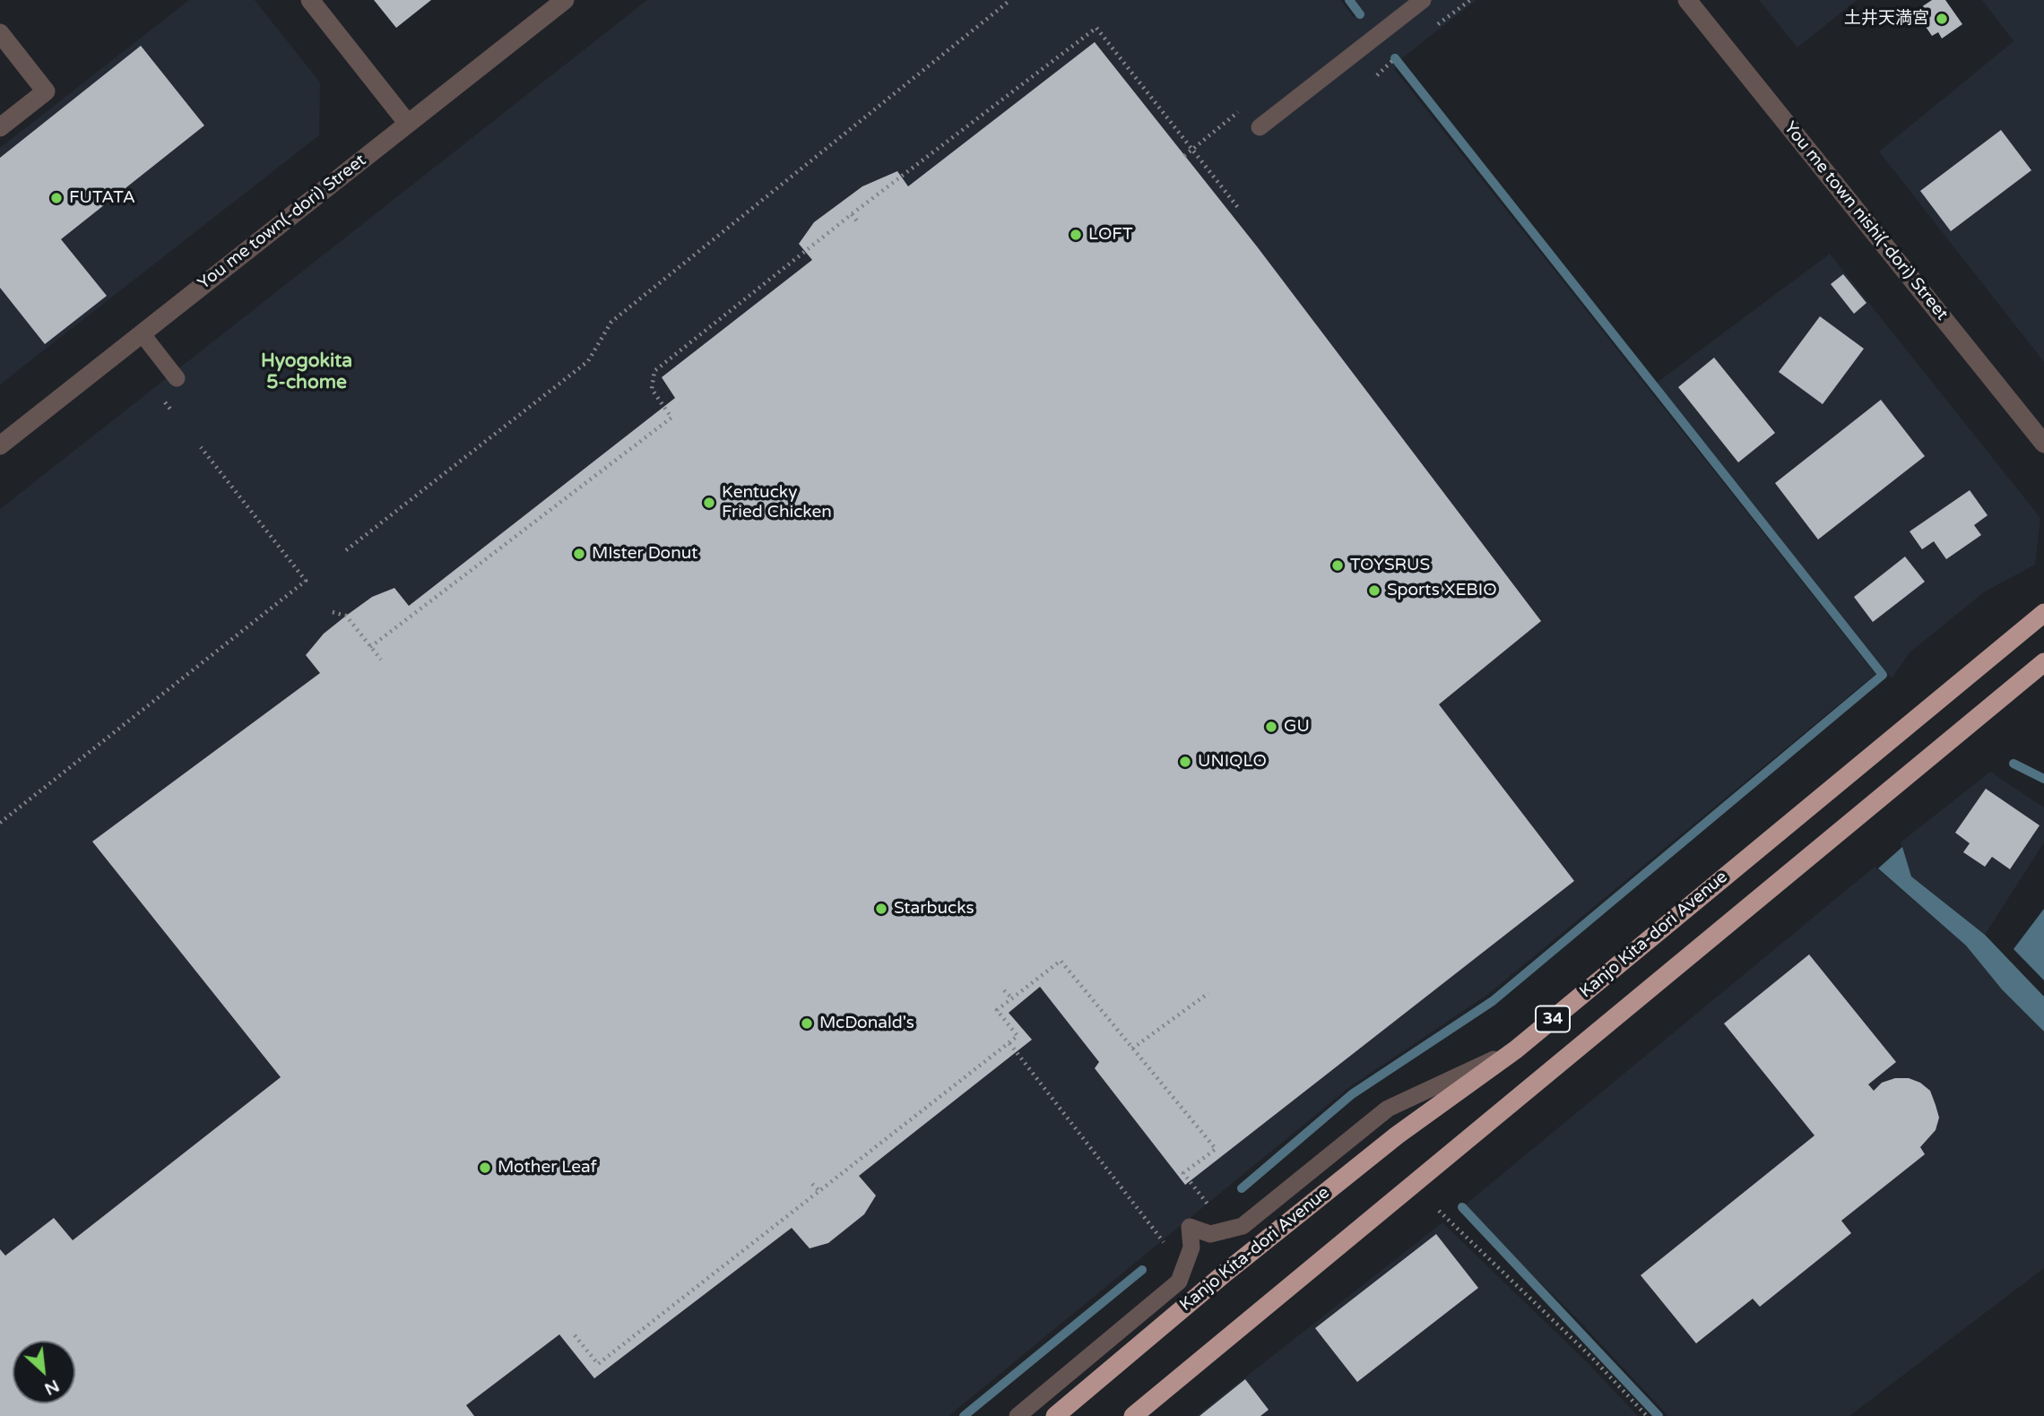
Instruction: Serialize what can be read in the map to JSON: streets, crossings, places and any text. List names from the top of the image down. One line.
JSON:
{"streets":{"highway":["Kanjo Kita-dori Avenue","34"],"street":["You me town nishi(-dori) Street","You me town(-dori) Street"]},"districts":["Hyogokita 5-chome"],"places":["土井天満宮","FUTATA","LOFT","Kentucky Fried Chicken","MIster Donut","TOYSRUS","Sports XEBIO","GU","UNIQLO","Starbucks","McDonald's","Mother Leaf"],"north":"bottom right"}
